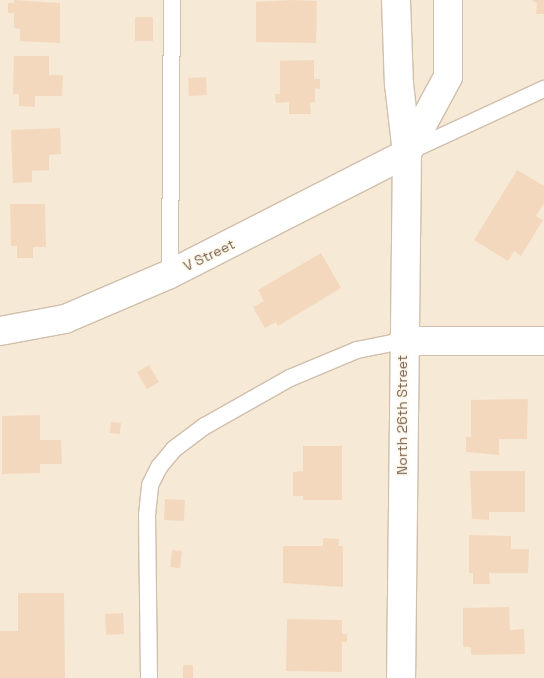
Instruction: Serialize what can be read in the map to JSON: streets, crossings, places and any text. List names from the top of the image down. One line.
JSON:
{"streets":{"street":["V Street","North 26th Street"]},"crossings":[["V Street","North 26th Street"]]}
